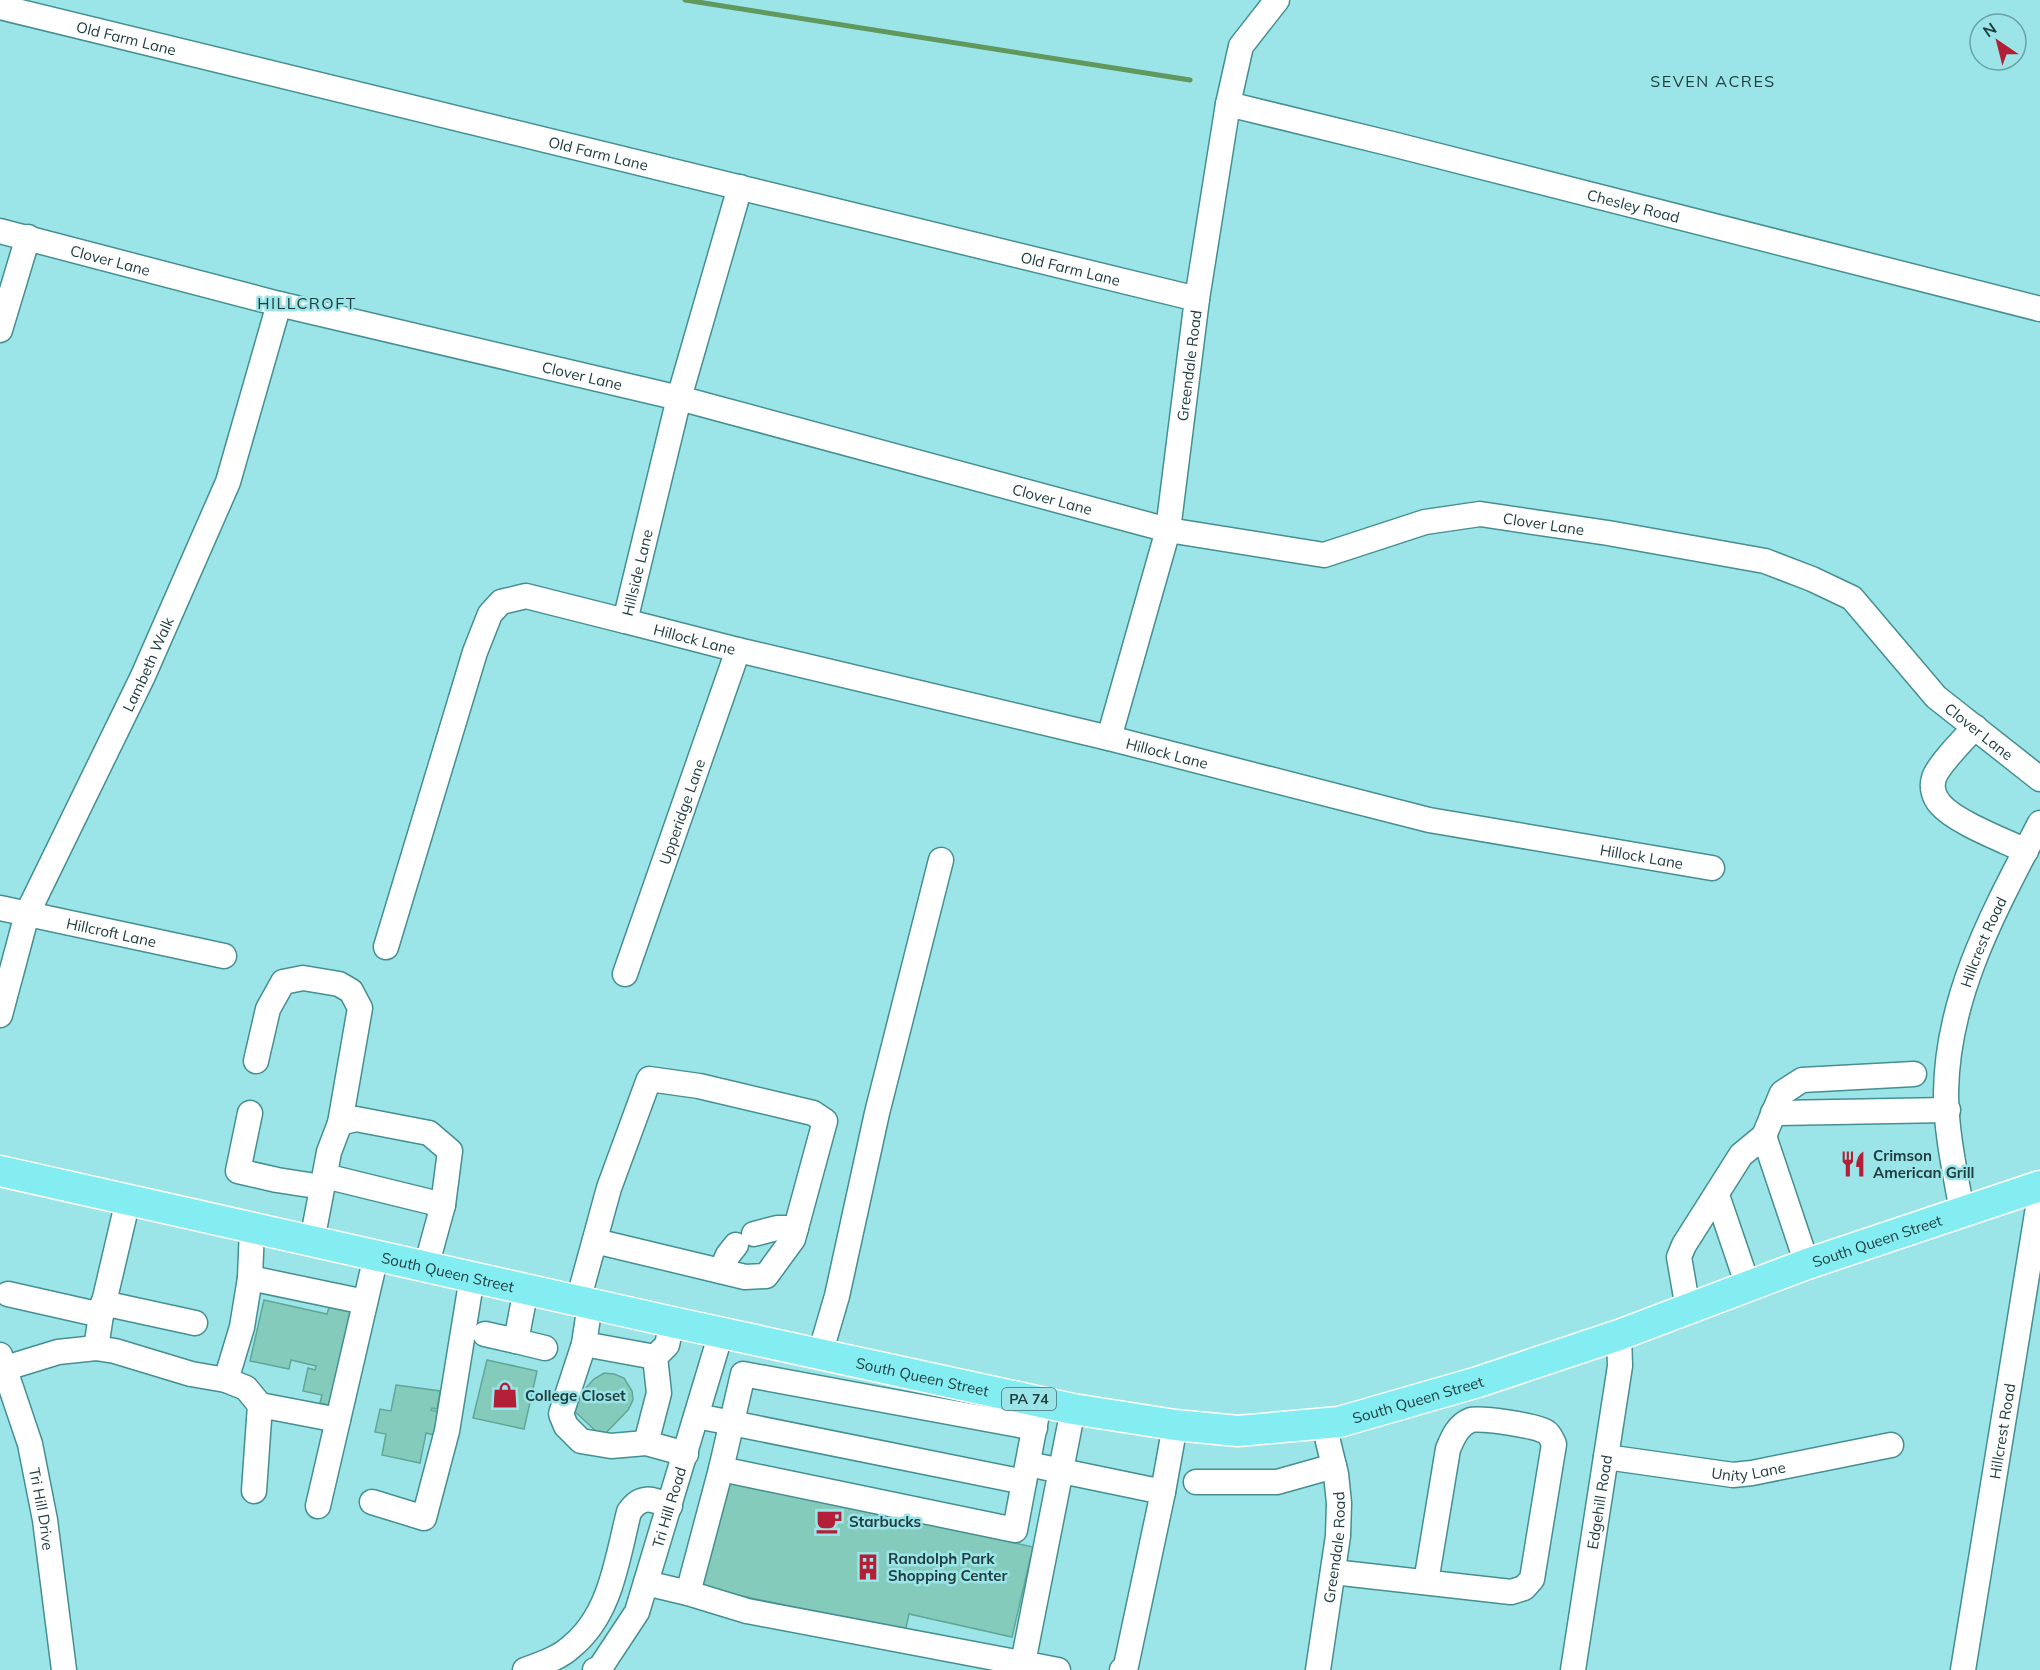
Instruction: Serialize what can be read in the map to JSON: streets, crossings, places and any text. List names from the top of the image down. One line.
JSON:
{"streets":{"main road":["South Queen Street","PA 74"],"street":["Old Farm Lane","Chesley Road","Clover Lane","Greendale Road","Hillside Lane","Hillock Lane","Lambeth Walk","Upperidge Lane","Hillcroft Lane","Hillcrest Road","Unity Lane","Edgehill Road","Tri Hill Road","Tri Hill Drive"]},"crossings":[["Old Farm Lane","Greendale Road"],["Old Farm Lane","Hillside Lane"],["Chesley Road","Greendale Road"],["Clover Lane","Greendale Road"],["Clover Lane","Hillside Lane"],["Clover Lane","Lambeth Walk"],["Greendale Road","Hillock Lane"],["Greendale Road","South Queen Street"],["Hillside Lane","Hillock Lane"],["Hillock Lane","Upperidge Lane"],["Lambeth Walk","Hillcroft Lane"],["Hillcrest Road","South Queen Street"],["South Queen Street","Edgehill Road"],["South Queen Street","Tri Hill Road"],["Unity Lane","Edgehill Road"]],"districts":["SEVEN ACRES","HILLCROFT"],"places":{"restaurant":["Crimson American Grill"],"shop":["College Closet"],"cafe":["Starbucks"],"building":["Randolph Park Shopping Center"]},"north":"top left"}
